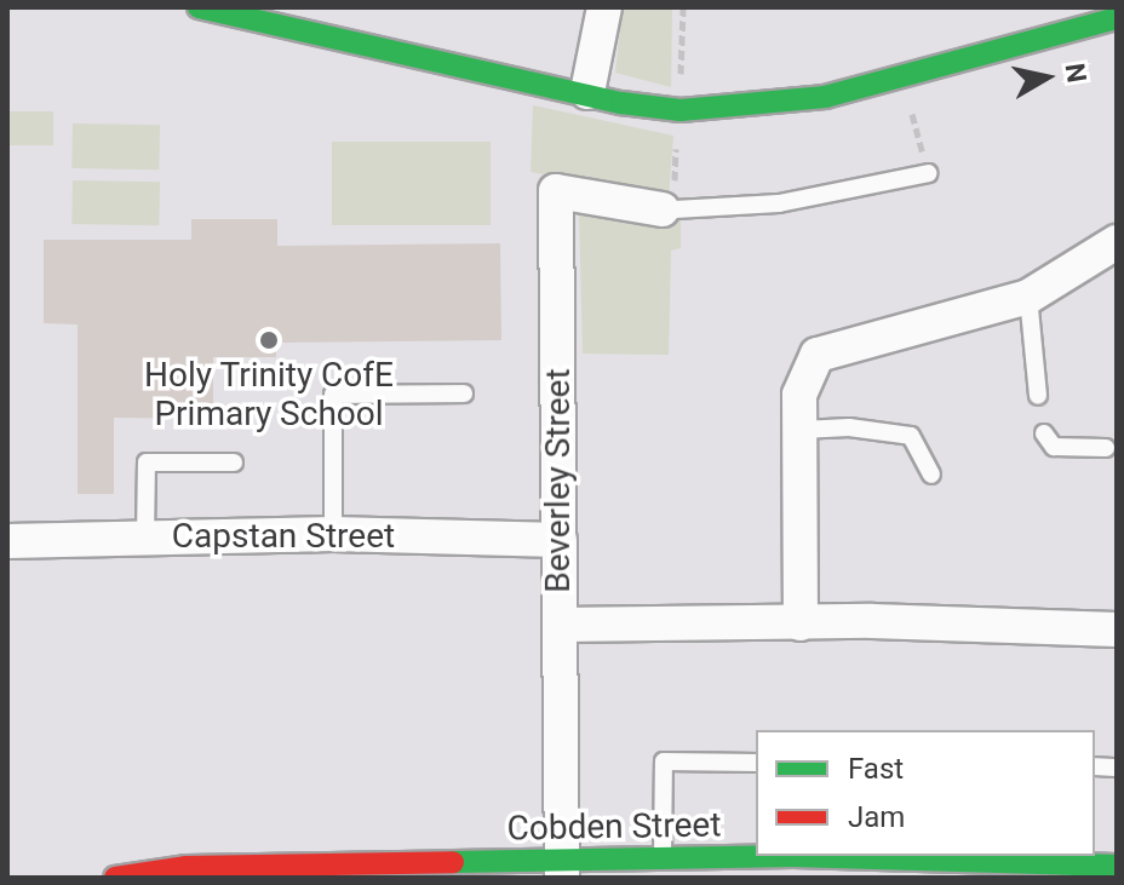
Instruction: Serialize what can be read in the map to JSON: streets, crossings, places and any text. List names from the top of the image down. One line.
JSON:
{"streets":{"street":["Beverley Street","Capstan Street","Cobden Street"]},"crossings":[["Beverley Street","Capstan Street"],["Beverley Street","Cobden Street"]],"places":["Holy Trinity CofE Primary School"],"legend":["Fast","Jam"],"north":"right"}
